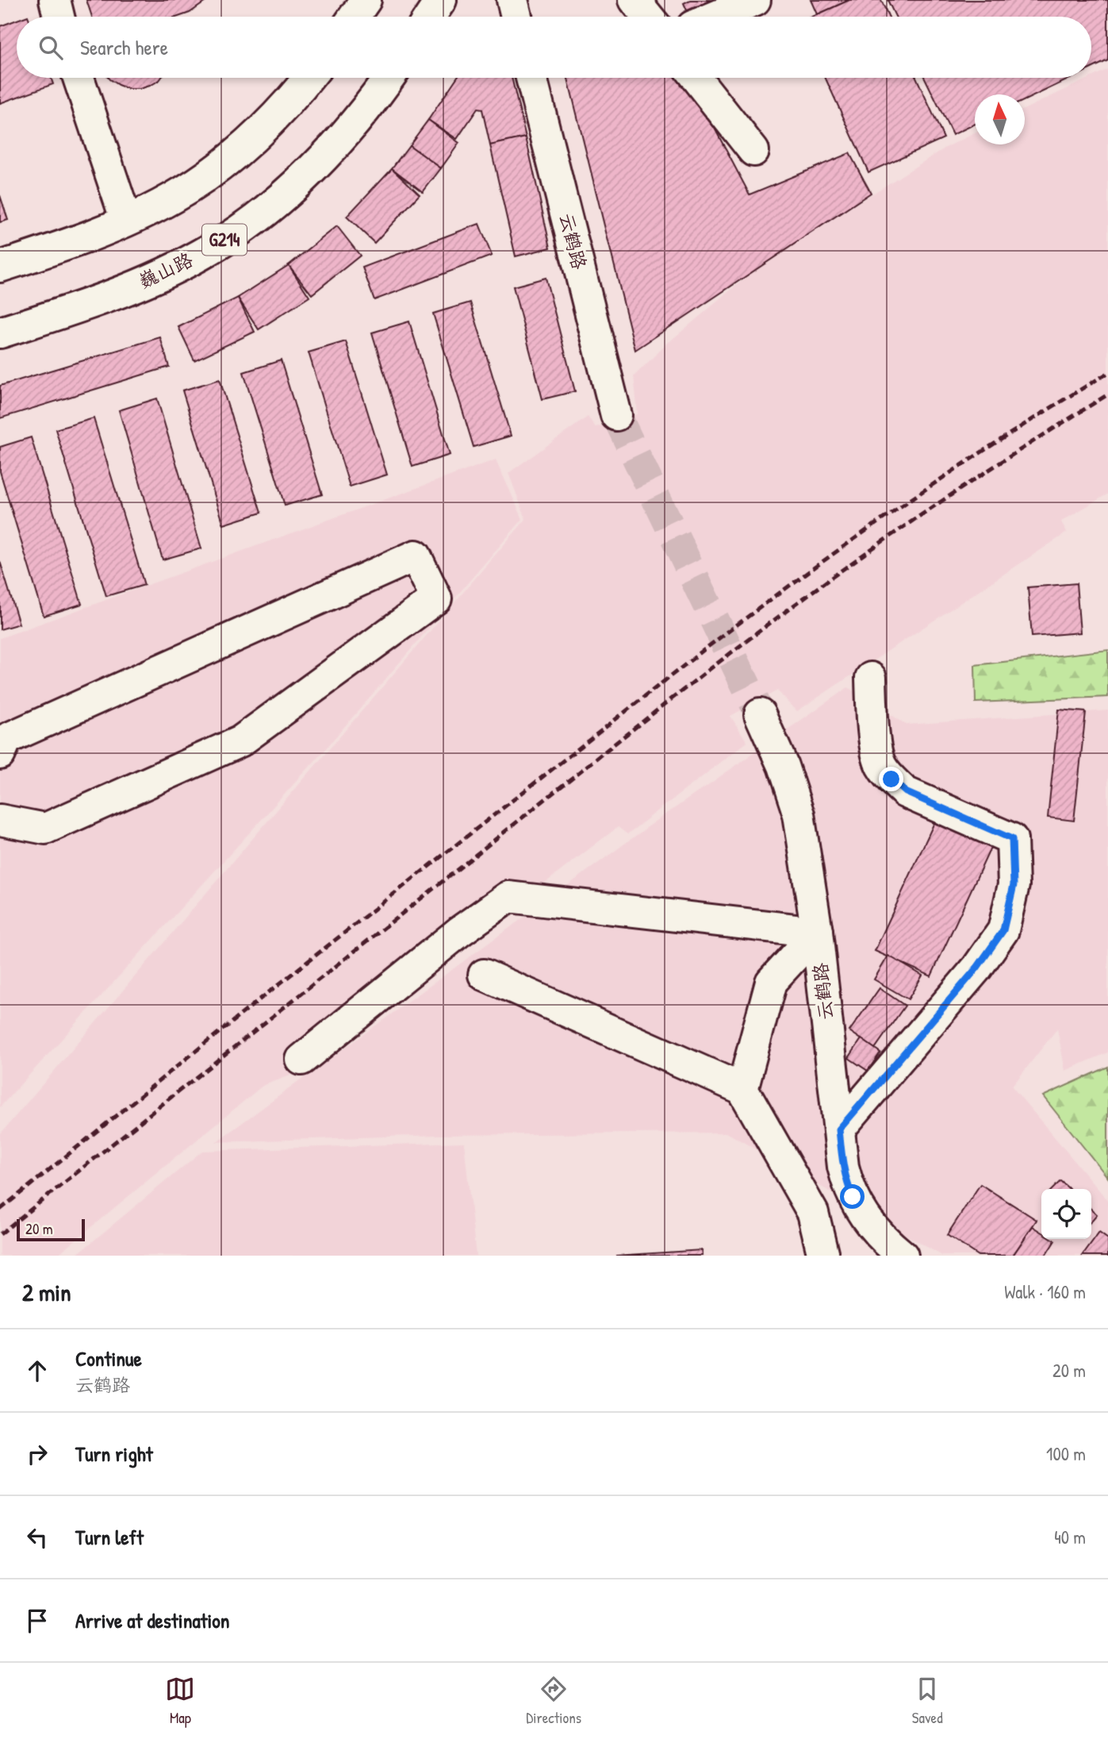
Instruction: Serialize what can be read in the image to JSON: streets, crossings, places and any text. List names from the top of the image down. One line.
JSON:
{"streets":{"main road":["G214","云鹤路","巍山路"]},"scale_bar":"20 m","north":"top","page":{"search":"Search here","scale":"20 m","heading":["2 min","Walk · 160 m"],"list":[["Continue","云鹤路","20 m"],["Turn right","100 m"],["Turn left","40 m"],"Arrive at destination"],"nav":["Map","Directions","Saved"]}}
